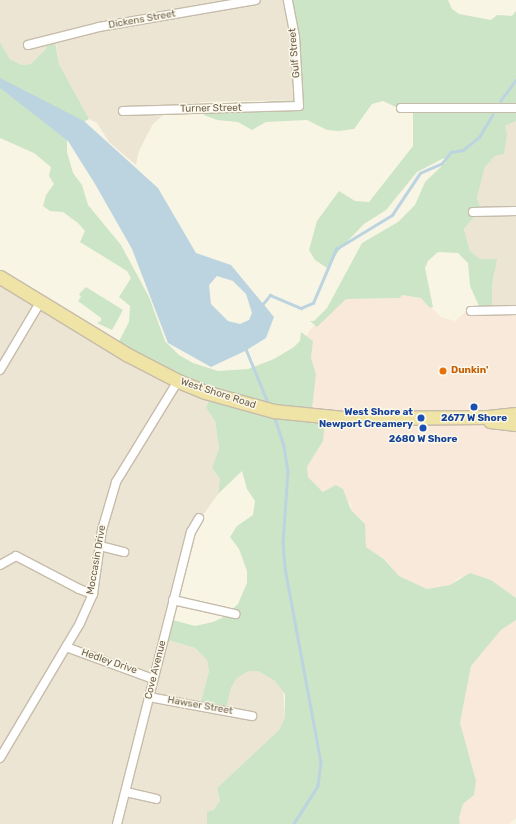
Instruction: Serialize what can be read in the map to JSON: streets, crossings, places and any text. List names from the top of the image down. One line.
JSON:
{"streets":{"main road":["West Shore Road"],"street":["Dickens Street","Gulf Street","Turner Street","Moccasin Drive","Hedley Drive","Cove Avenue","Hawser Street"]},"crossings":[["Gulf Street","Turner Street"],["West Shore Road","Moccasin Drive"],["Moccasin Drive","Hedley Drive"],["Hedley Drive","Cove Avenue"],["Cove Avenue","Hawser Street"]],"places":["Dunkin'","2677 W Shore","West Shore at Newport Creamery","2680 W Shore"]}
